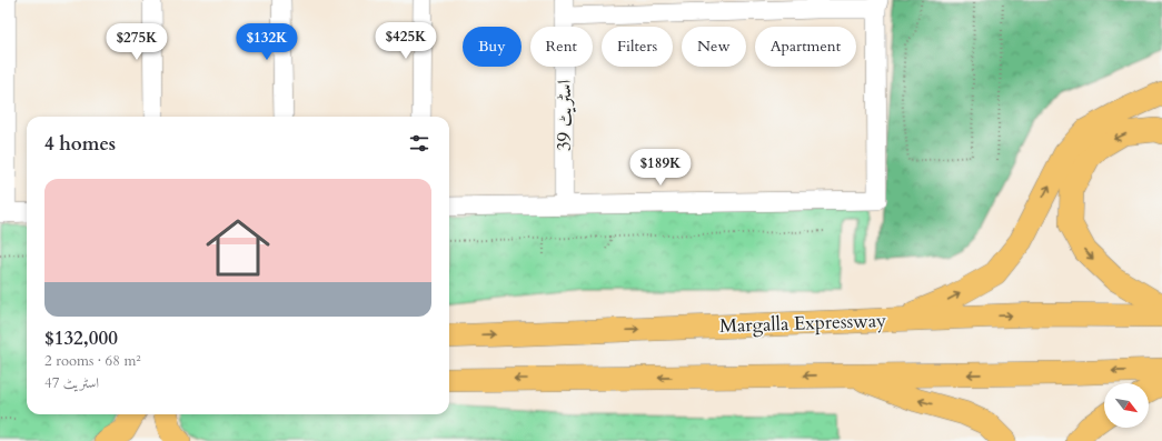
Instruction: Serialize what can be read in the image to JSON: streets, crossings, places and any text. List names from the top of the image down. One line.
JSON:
{"streets":{"main road":["Margalla Expressway"],"street":["اسٹریٹ 39"]},"north":"bottom right","page":{"price":["$425K","$275K","$132K","$189K"],"chip":["Buy","Rent","Filters","New","Apartment"],"heading":"4 homes","list":[{"name":"$132,000","note":"2 rooms · 68 m² · اسٹریٹ 47"}]}}
